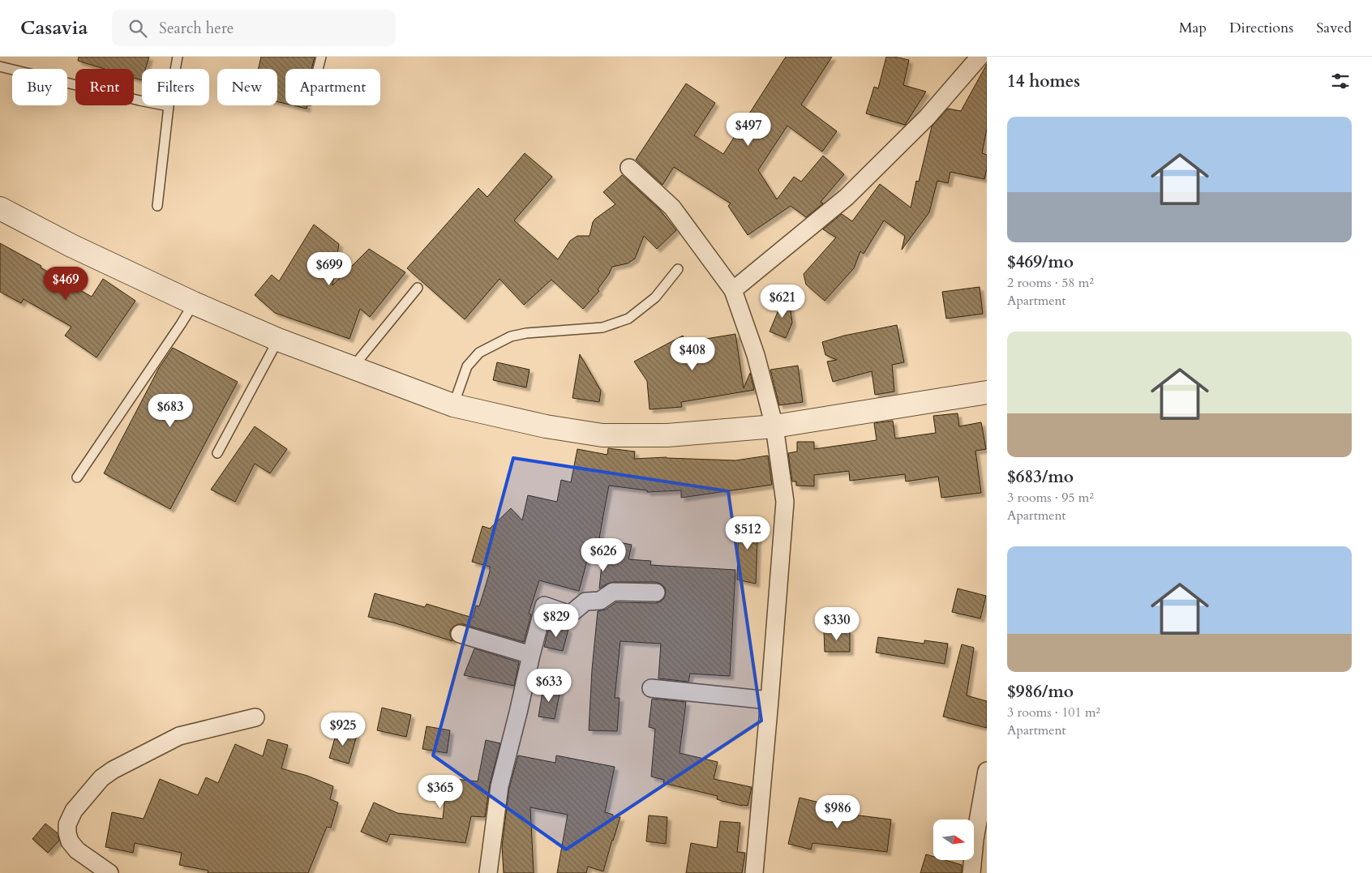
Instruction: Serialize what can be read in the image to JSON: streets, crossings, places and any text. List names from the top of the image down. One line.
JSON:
{"north":"right","page":{"header":"Casavia","search":"Search here","nav":["Map","Directions","Saved"],"heading":"14 homes","chip":["Buy","Rent","Filters","New","Apartment"],"list":[{"name":"$469/mo","note":"2 rooms · 58 m² · Apartment"},{"name":"$683/mo","note":"3 rooms · 95 m² · Apartment"},{"name":"$986/mo","note":"3 rooms · 101 m² · Apartment"}],"price":["$497","$699","$469","$621","$408","$683","$512","$626","$829","$330","$633","$925","$365","$986"]}}
